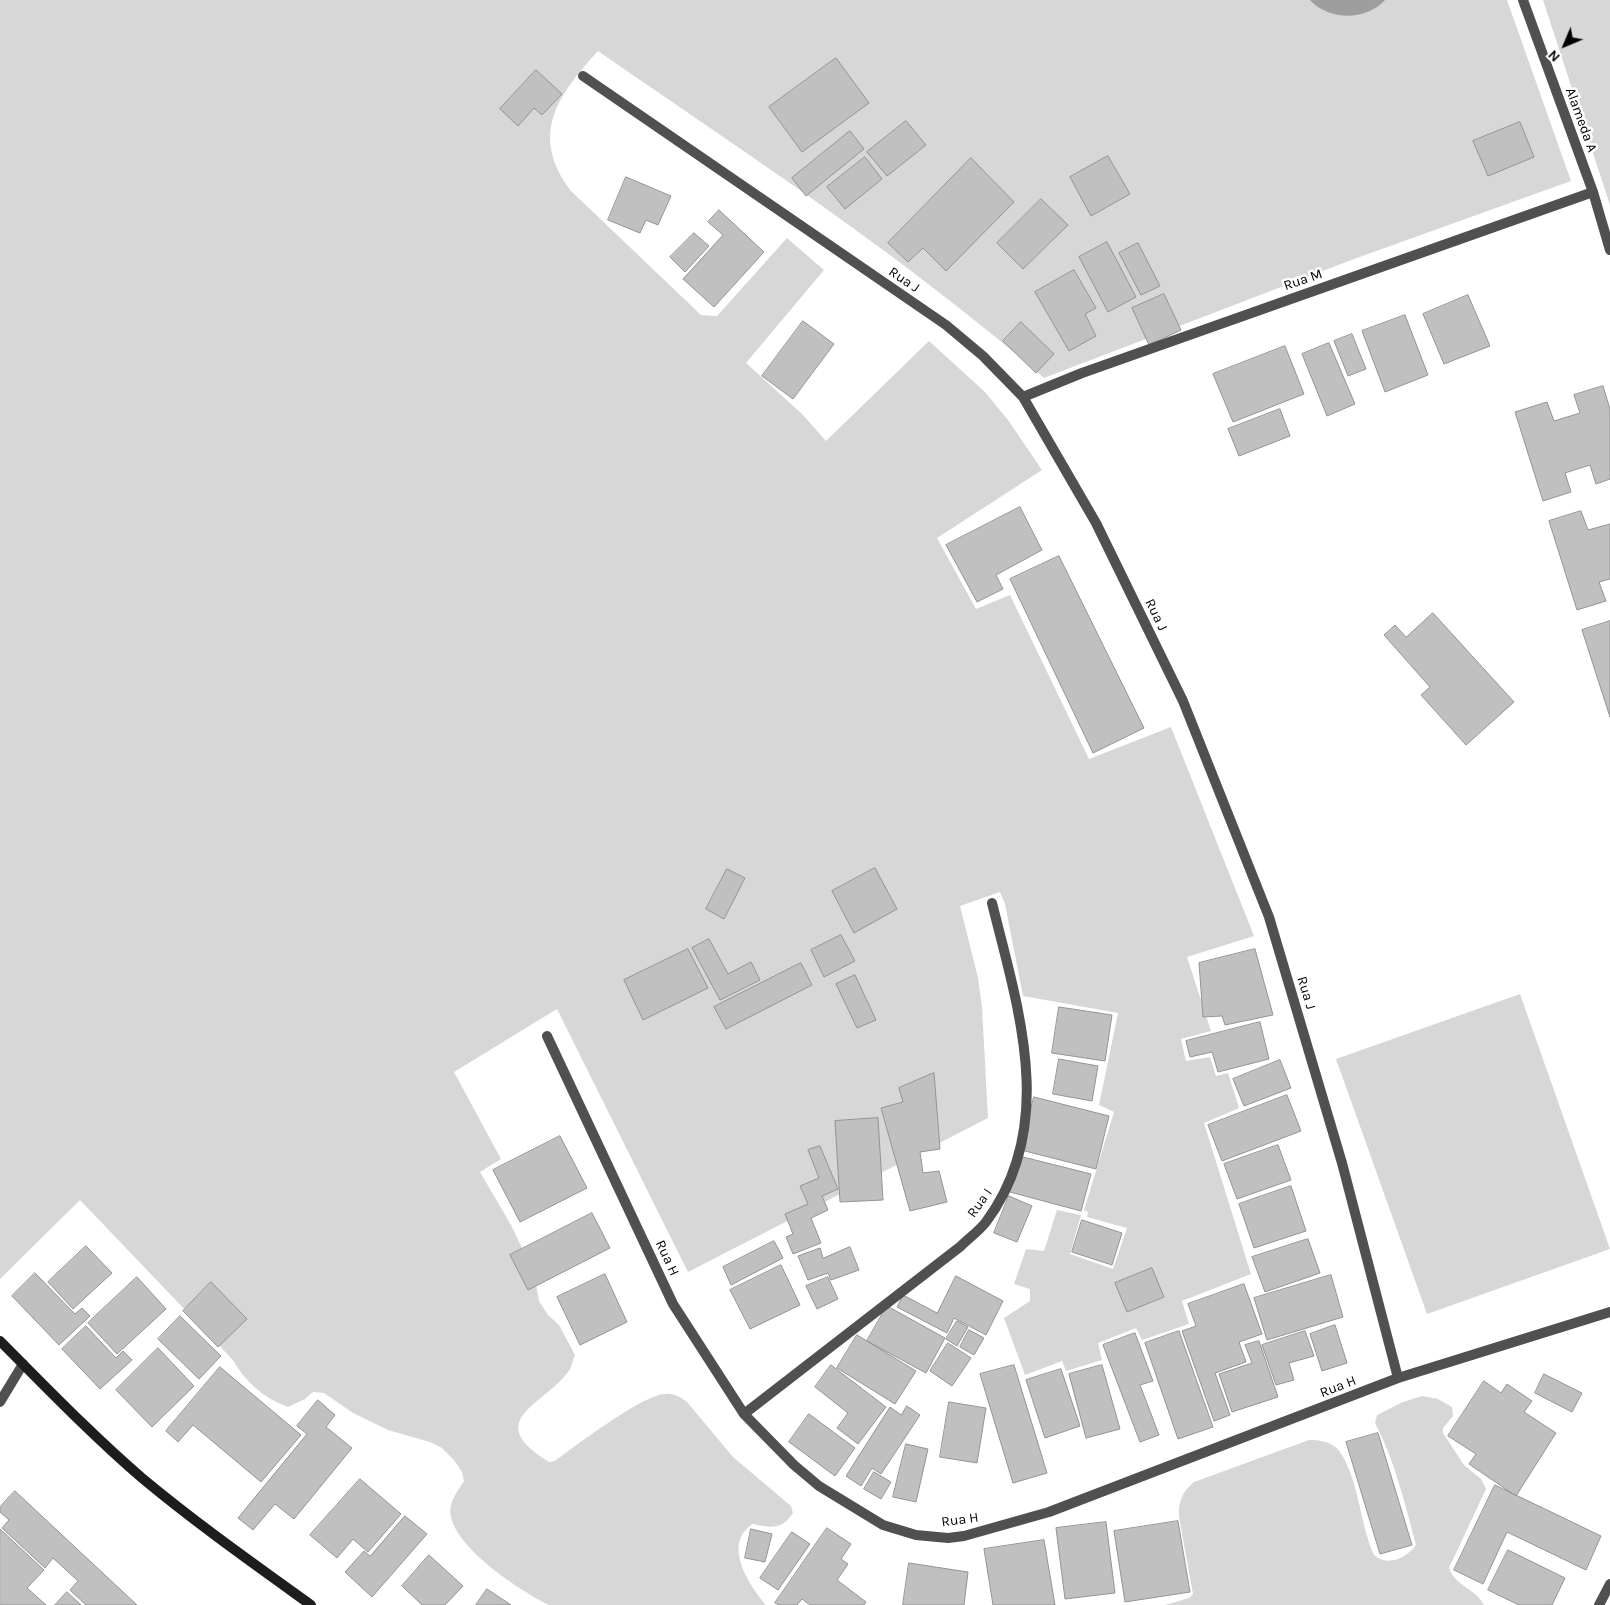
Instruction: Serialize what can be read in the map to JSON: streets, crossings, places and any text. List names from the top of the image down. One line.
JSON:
{"streets":{"street":["Alameda A","Rua J","Rua M","Rua I","Rua H"]},"crossings":[["Alameda A","Rua M"],["Rua J","Rua M"],["Rua J","Rua H"],["Rua I","Rua H"]],"north":"bottom left"}
